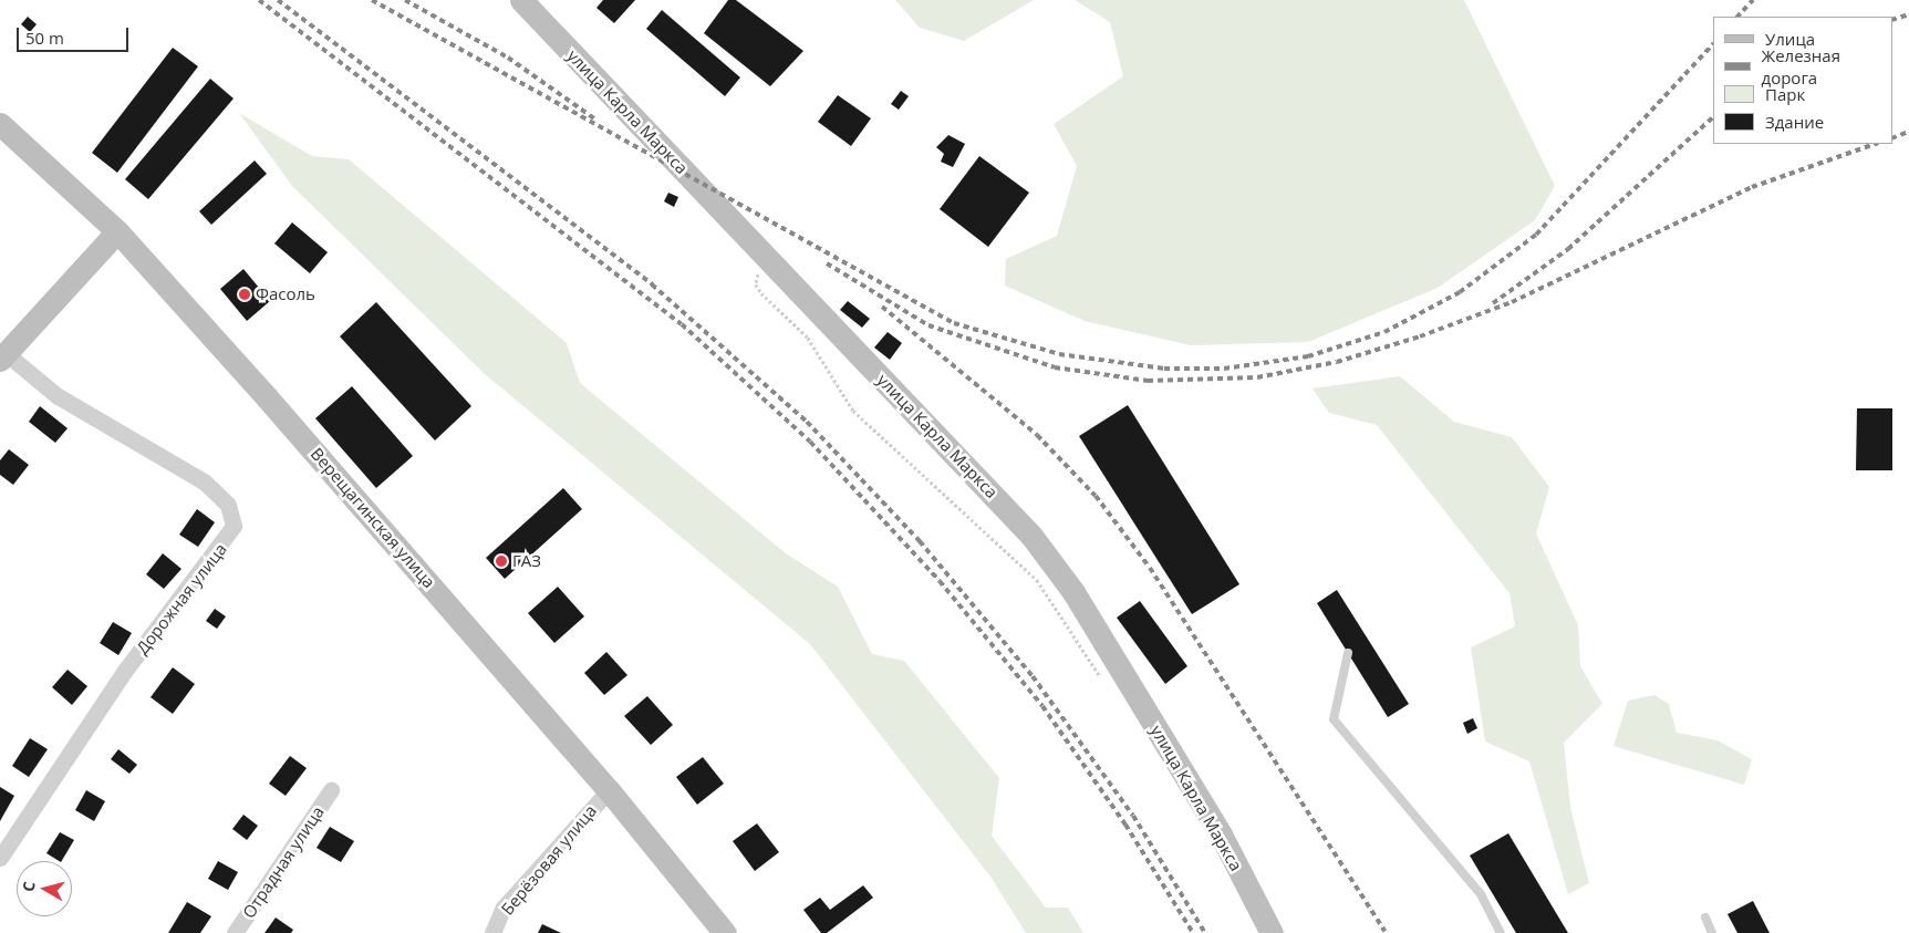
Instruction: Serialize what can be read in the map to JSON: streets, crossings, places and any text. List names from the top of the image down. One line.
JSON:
{"streets":{"main road":["улица Карла Маркса","Верещагинская улица"],"street":["Дорожная улица","Берёзовая улица","Отрадная улица"]},"crossings":[["Верещагинская улица","Берёзовая улица"]],"places":["Фасоль","ГАЗ"],"legend":["Улица","Железная дорога","Парк","Здание"],"scale_bar":"50 m","north":"left"}
